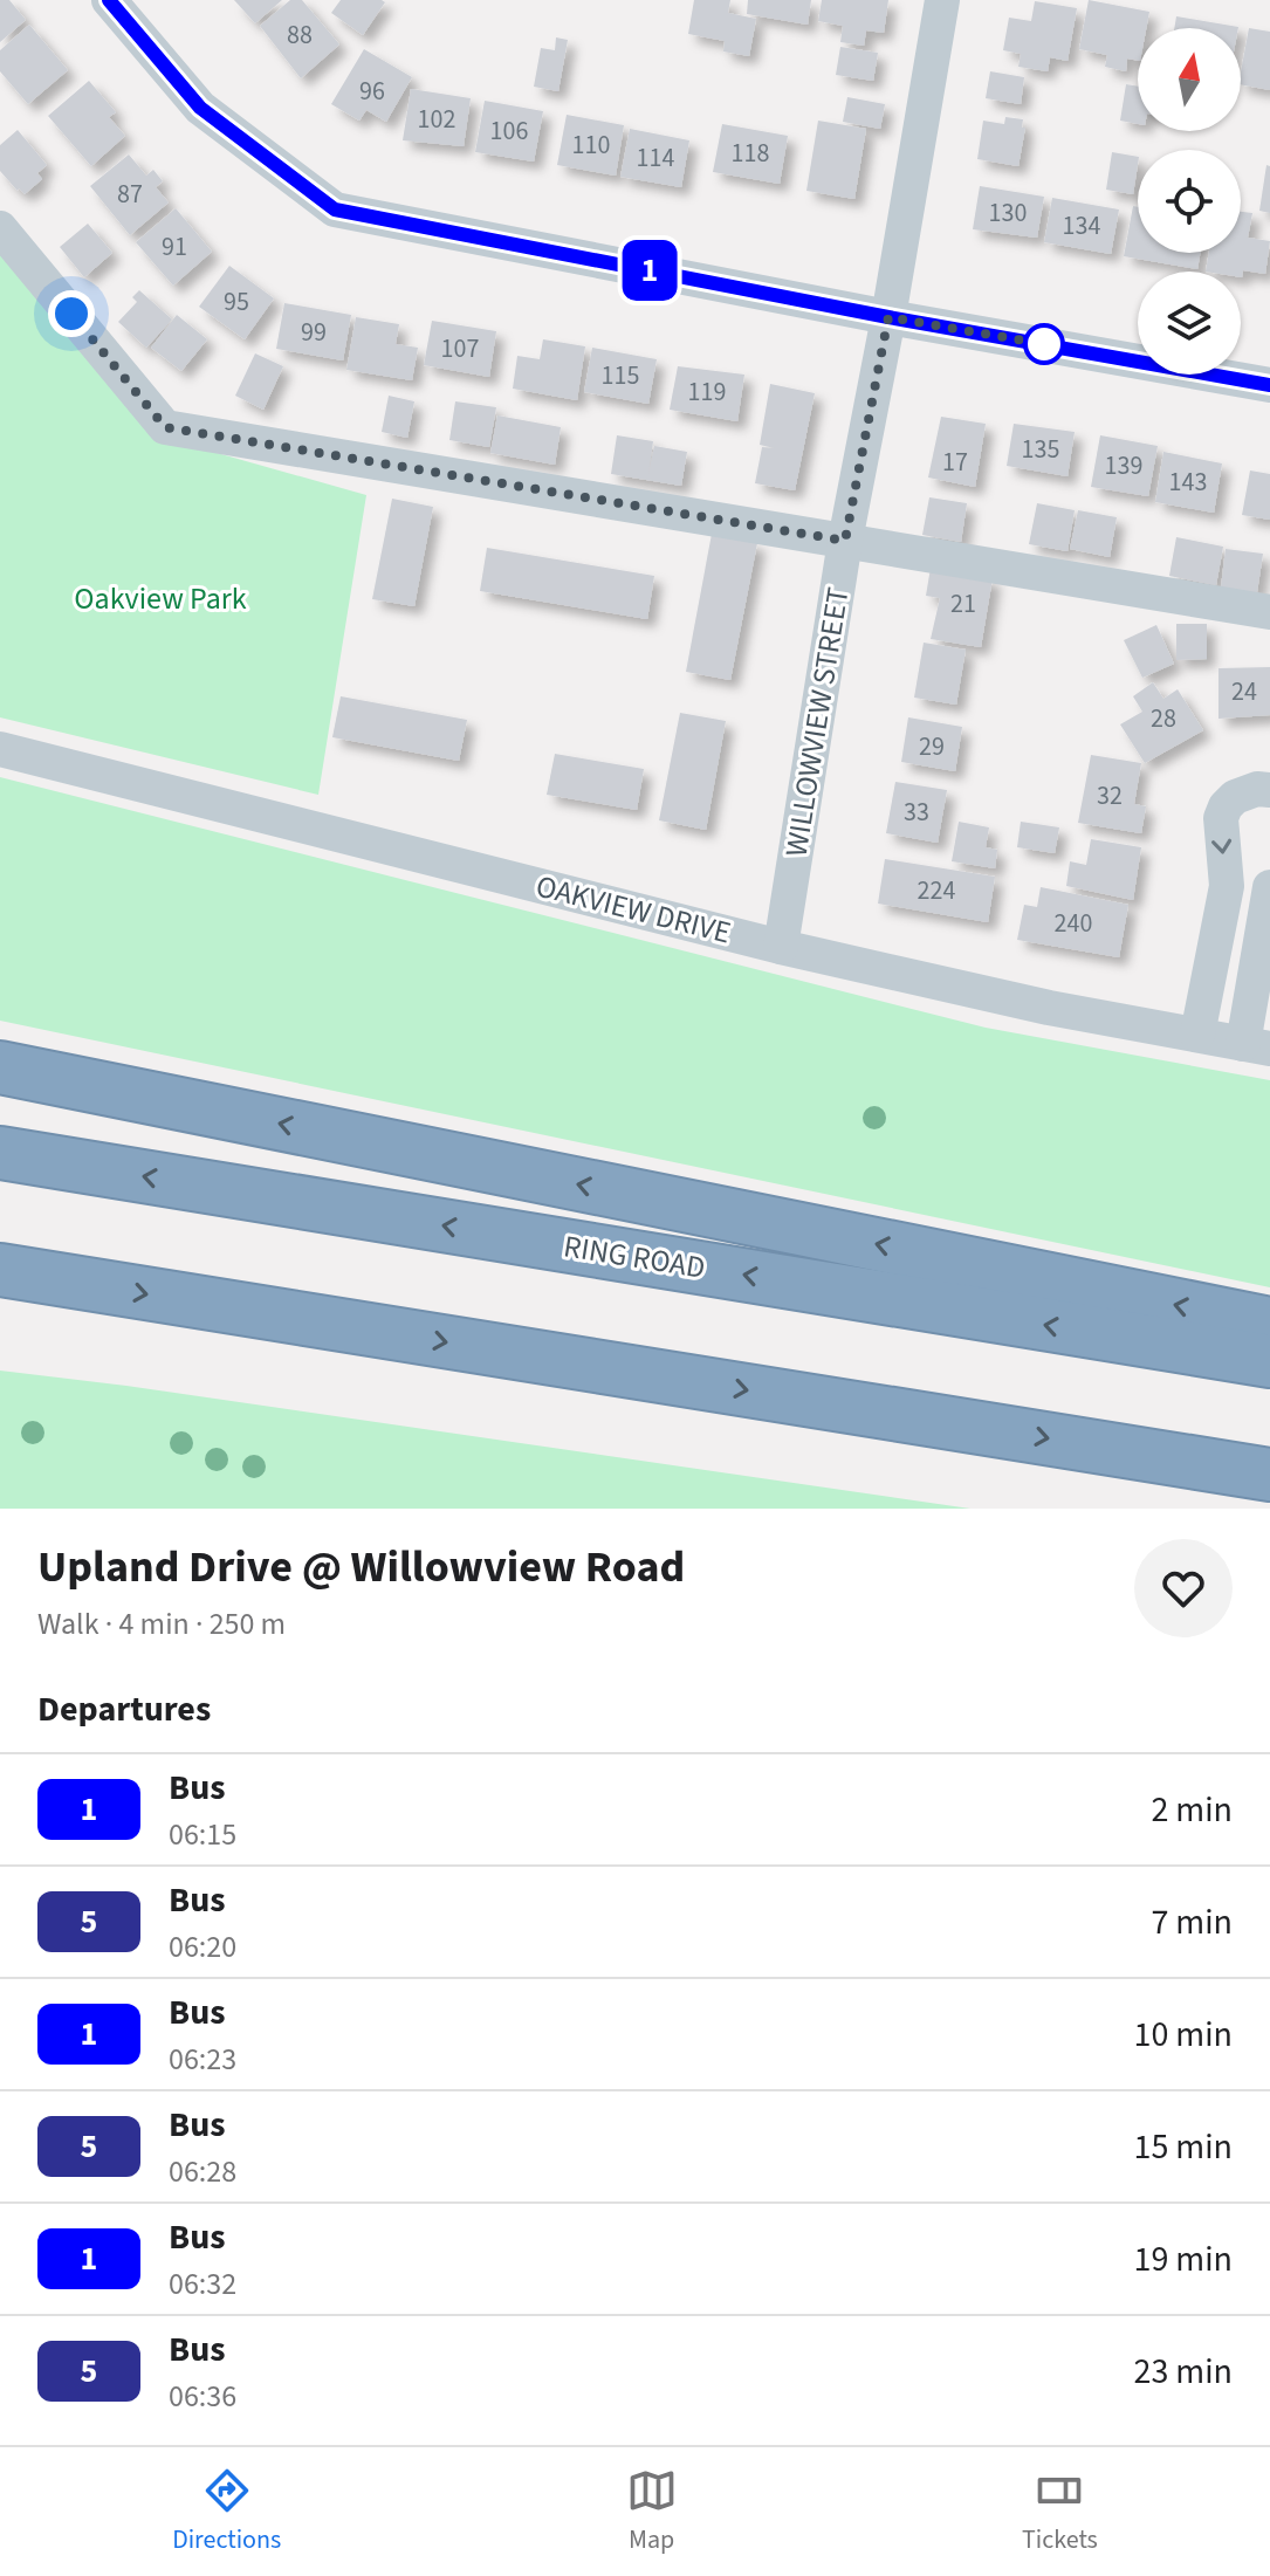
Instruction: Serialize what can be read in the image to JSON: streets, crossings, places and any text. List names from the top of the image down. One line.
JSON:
{"streets":{"highway":["RING ROAD"],"street":["WILLOWVIEW STREET","OAKVIEW DRIVE"]},"crossings":[["WILLOWVIEW STREET","OAKVIEW DRIVE"]],"parks":["Oakview Park"],"lines":["bus line 1"],"house_numbers":["88","96","102","106","110","118","114","87","130","134","91","95","99","107","115","119","135","17","139","143","21","24","28","29","32","33","224","240"],"north":"top","page":{"on_map":"1","heading":[["Upland Drive @ Willowview Road","Walk · 4 min · 250 m"],"Departures"],"list":[{"mark":"1","name":"Bus","note":"06:15","value":"2 min"},{"mark":"5","name":"Bus","note":"06:20","value":"7 min"},{"mark":"1","name":"Bus","note":"06:23","value":"10 min"},{"mark":"5","name":"Bus","note":"06:28","value":"15 min"},{"mark":"1","name":"Bus","note":"06:32","value":"19 min"},{"mark":"5","name":"Bus","note":"06:36","value":"23 min"}],"tabs":["Directions","Map","Tickets"]}}
